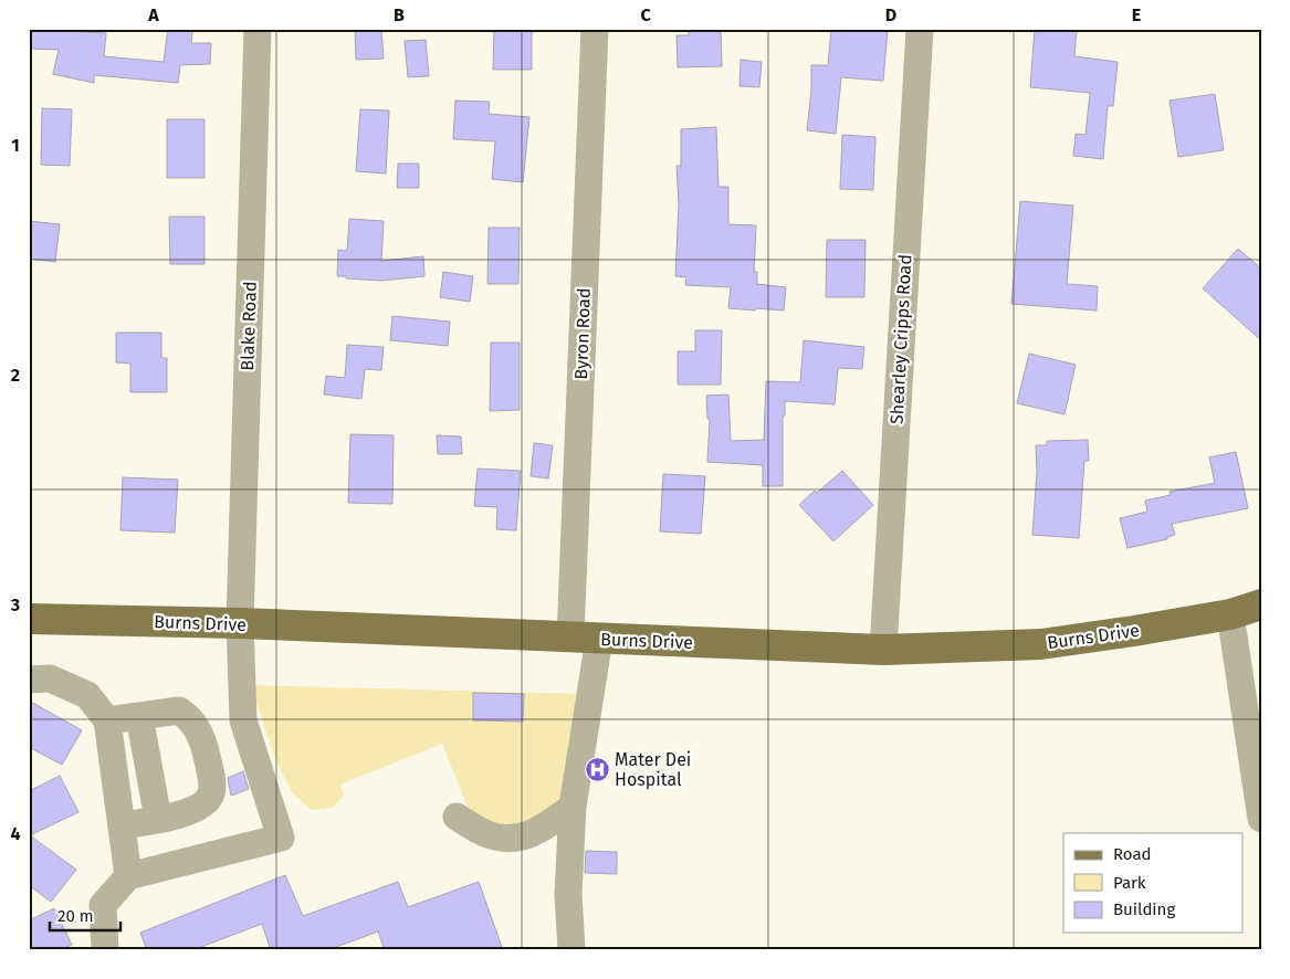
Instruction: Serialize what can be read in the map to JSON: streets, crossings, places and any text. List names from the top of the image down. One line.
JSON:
{"streets":{"main road":["Burns Drive"],"street":["Blake Road","Byron Road","Shearley Cripps Road"]},"crossings":[["Blake Road","Burns Drive"],["Byron Road","Burns Drive"],["Shearley Cripps Road","Burns Drive"]],"places":{"hospital":["Mater Dei Hospital"]},"legend":["Road","Park","Building"],"scale_bar":"20 m","grid":{"columns":["A","B","C","D","E"],"rows":["1","2","3","4"]}}
